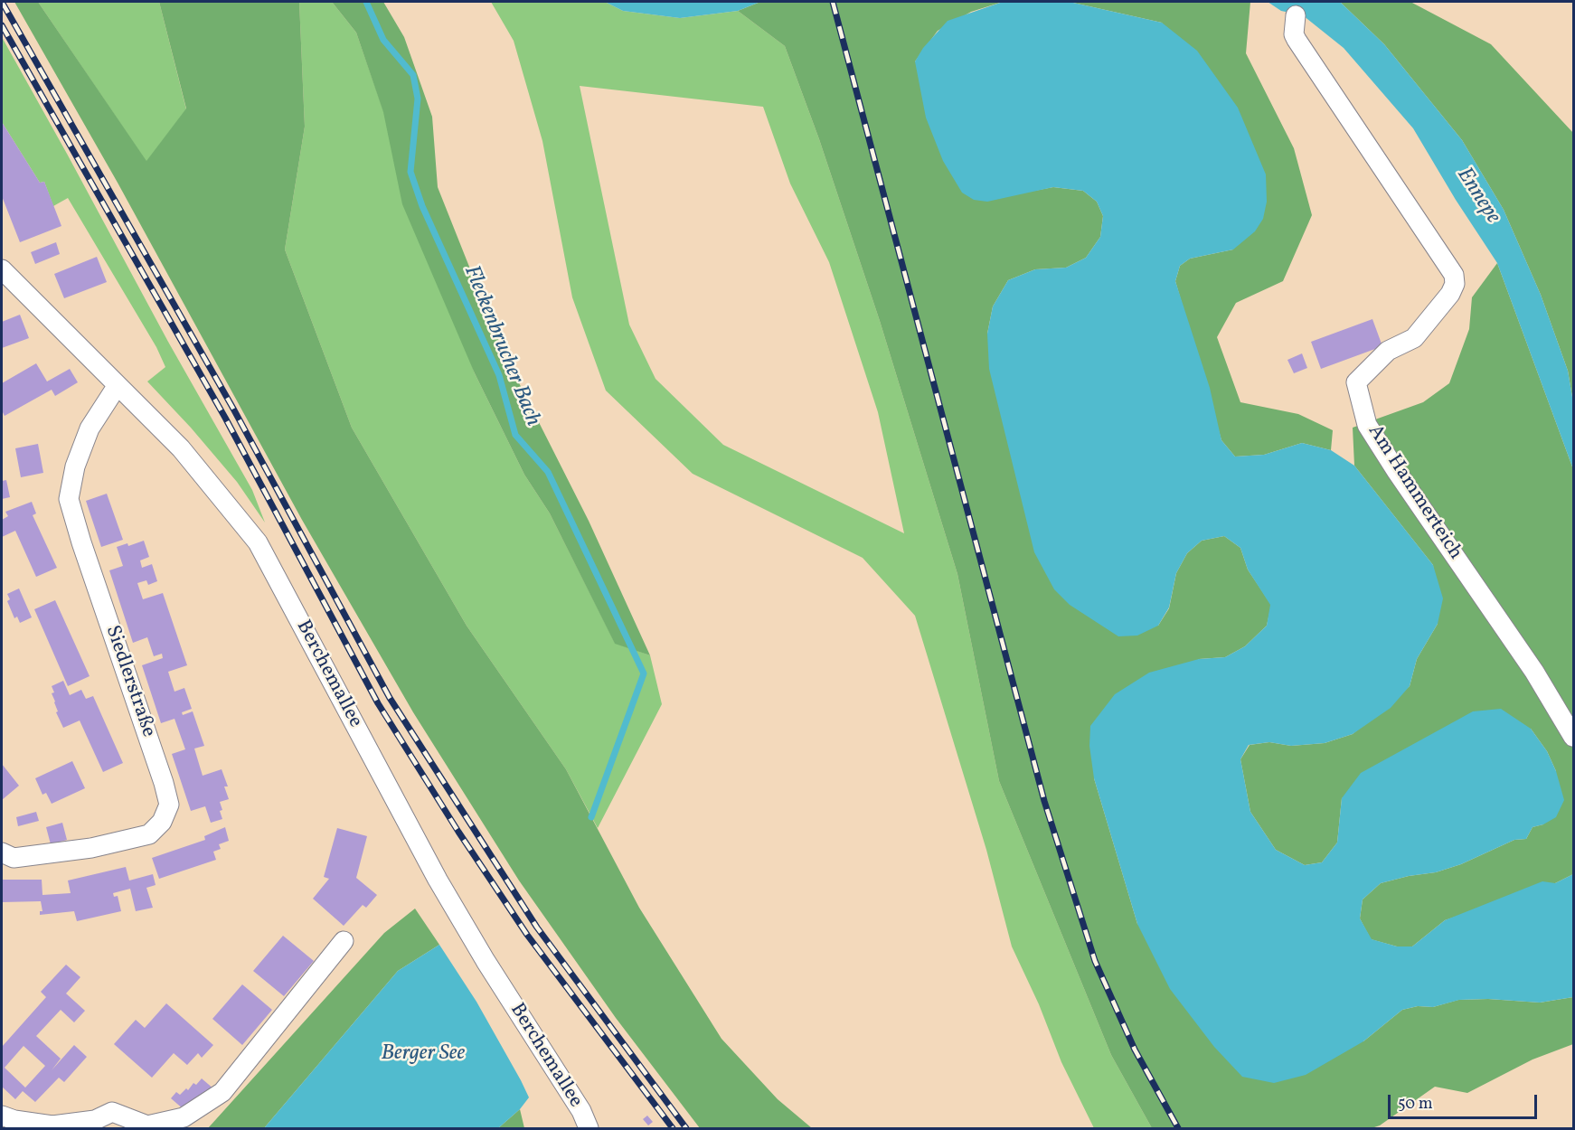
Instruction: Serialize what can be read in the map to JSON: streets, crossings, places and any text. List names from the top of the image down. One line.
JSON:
{"streets":{"street":["Am Hammerteich","Berchemallee","Siedlerstraße"]},"crossings":[["Berchemallee","Siedlerstraße"]],"water":["Ennepe","Fleckenbrucher Bach","Berger See"],"scale_bar":"50 m"}
